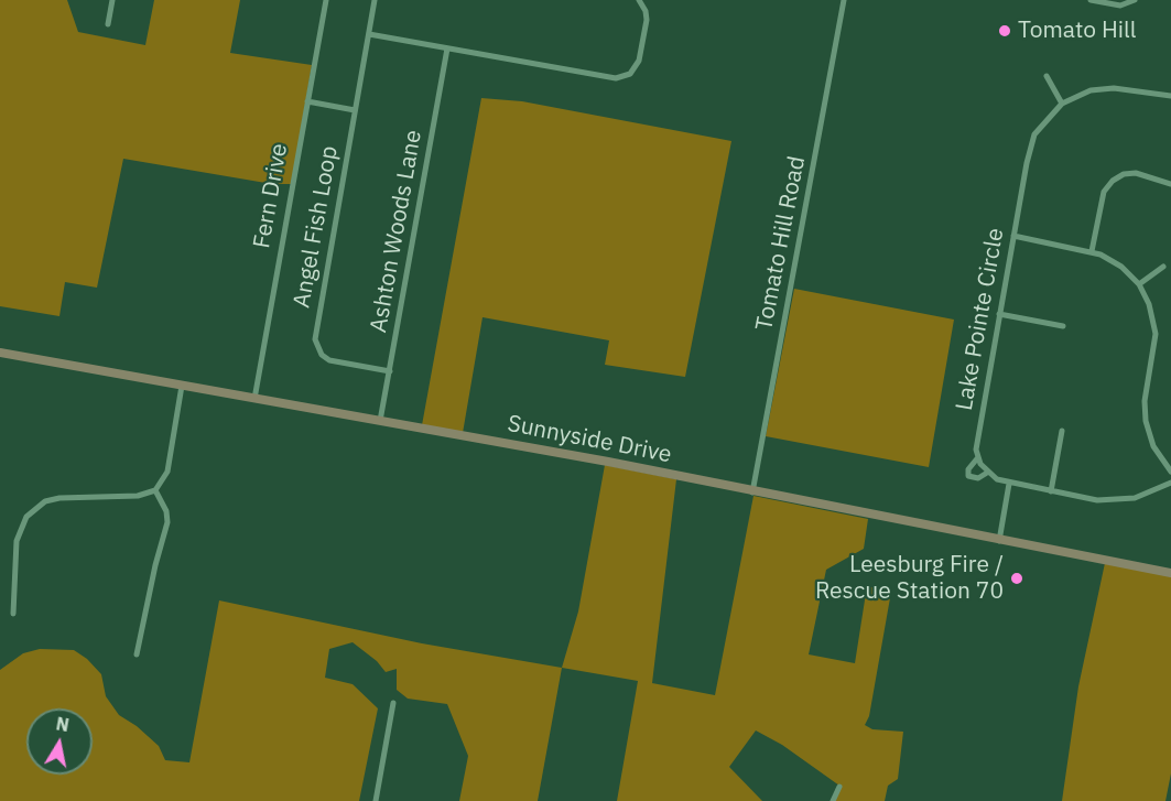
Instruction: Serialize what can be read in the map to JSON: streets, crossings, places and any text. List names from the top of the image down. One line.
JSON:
{"streets":{"street":["Fern Drive","Angel Fish Loop","Ashton Woods Lane","Tomato Hill Road","Lake Pointe Circle","Sunnyside Drive"]},"crossings":[["Fern Drive","Sunnyside Drive"],["Angel Fish Loop","Ashton Woods Lane"],["Ashton Woods Lane","Sunnyside Drive"],["Tomato Hill Road","Sunnyside Drive"]],"places":["Tomato Hill","Leesburg Fire / Rescue Station 70"],"north":"top"}
